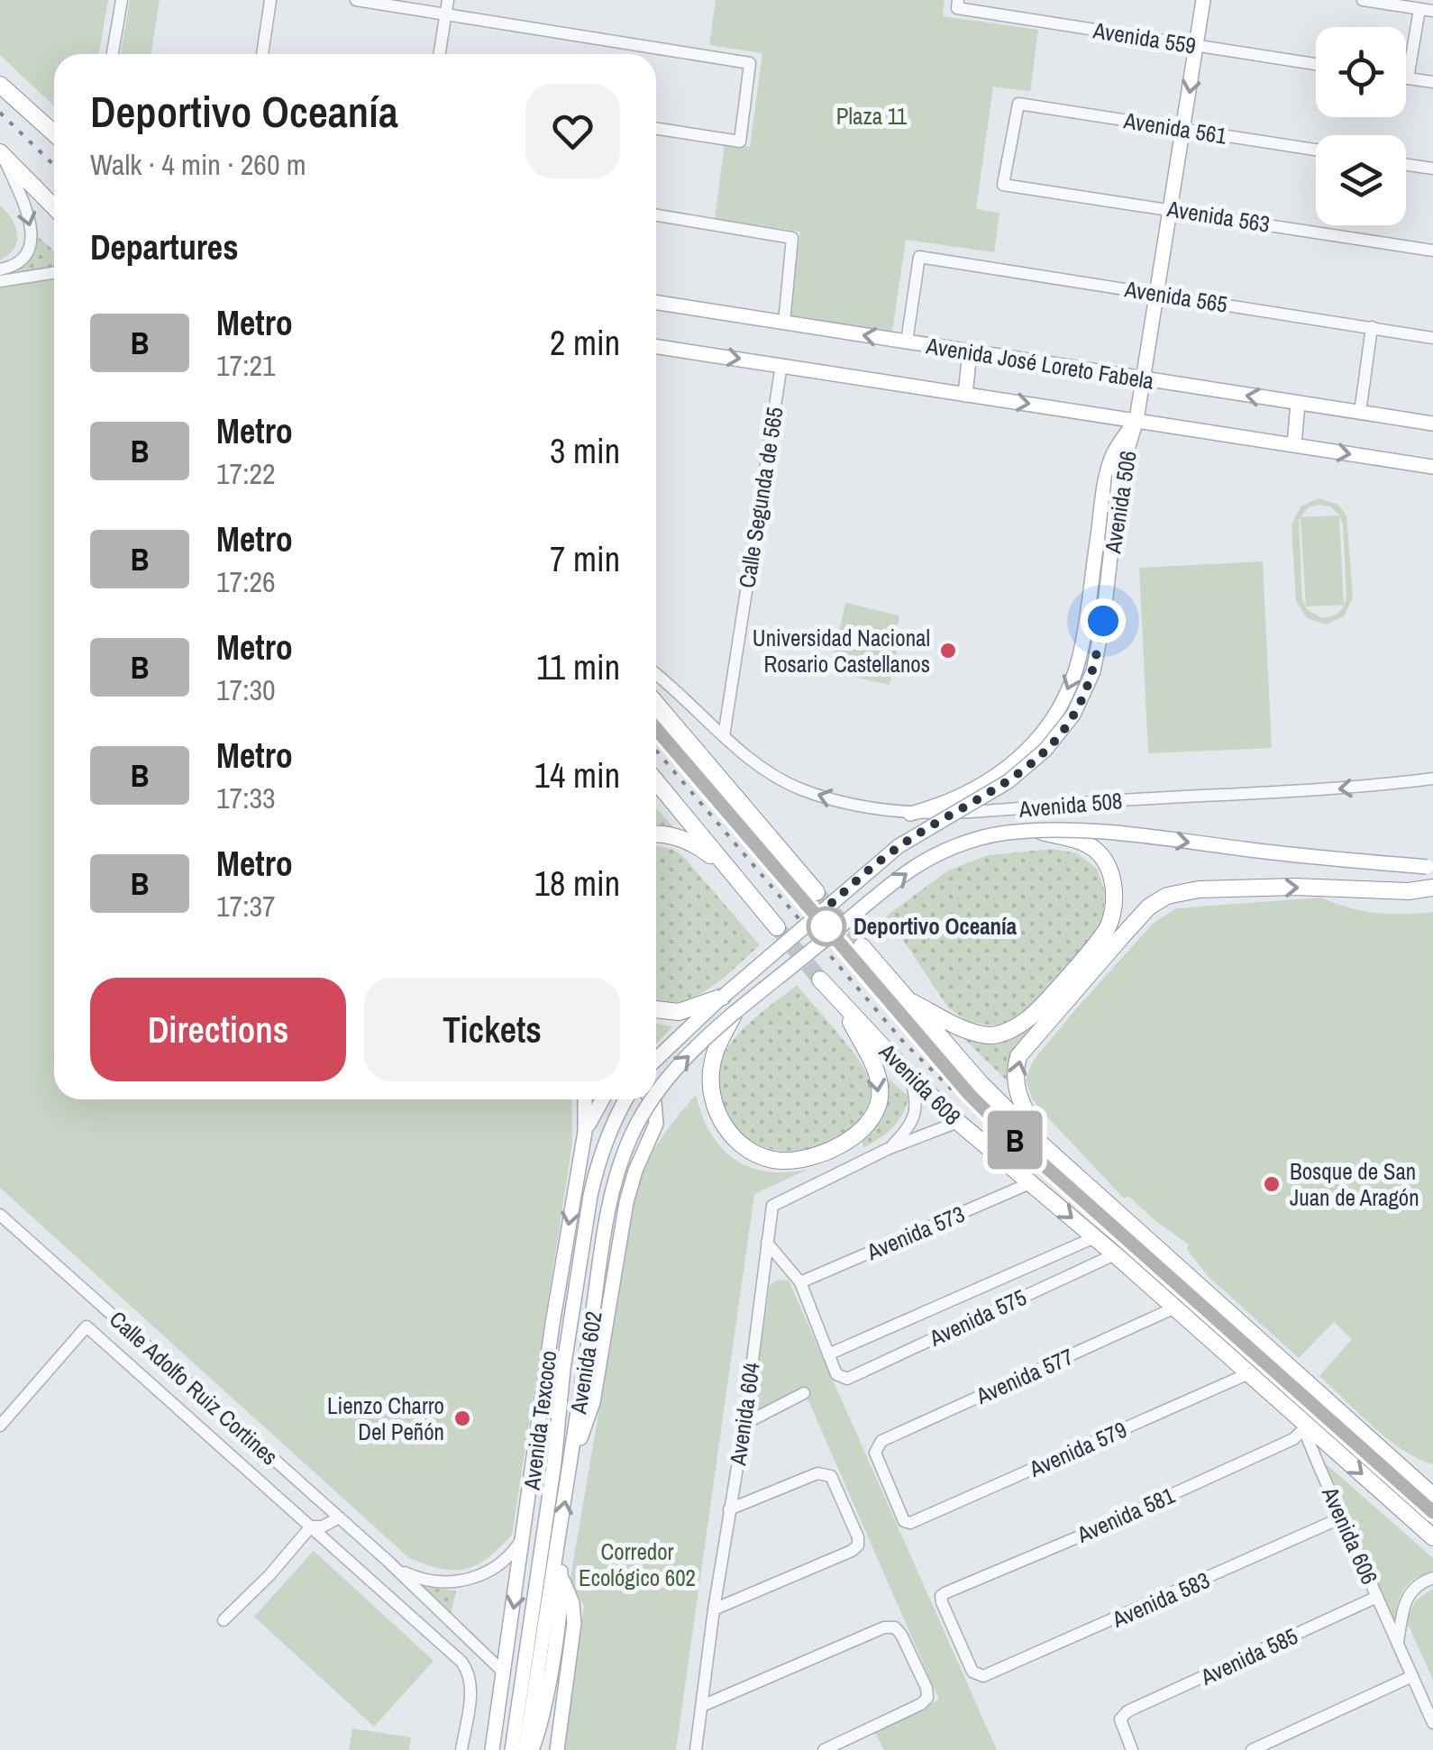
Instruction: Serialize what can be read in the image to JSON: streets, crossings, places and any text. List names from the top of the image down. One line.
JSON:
{"streets":{"highway":["Avenida 608"],"main road":["Avenida José Loreto Fabela","Avenida 506","Avenida 508","Avenida 602","Avenida Texcoco"],"street":["Avenida 559","Avenida 561","Avenida 563","Avenida 565","Calle Segunda de 565","Avenida 573","Avenida 575","Avenida 577","Calle Adolfo Ruiz Cortines","Avenida 604","Avenida 579","Avenida 581","Avenida 606","Avenida 583","Avenida 585"]},"crossings":[["Avenida 559","Avenida 506"],["Avenida 561","Avenida 563"],["Avenida 561","Avenida 506"],["Avenida 563","Avenida 506"],["Avenida 565","Avenida José Loreto Fabela"],["Avenida 565","Avenida 506"],["Avenida José Loreto Fabela","Calle Segunda de 565"],["Avenida José Loreto Fabela","Avenida 506"],["Calle Segunda de 565","Avenida 508"],["Avenida 508","Avenida 602"],["Avenida 608","Avenida 573"],["Avenida 608","Avenida 575"],["Avenida 608","Avenida 577"],["Avenida 608","Avenida 604"],["Avenida 608","Avenida 579"],["Avenida 608","Avenida 581"],["Avenida 608","Avenida 606"],["Avenida 577","Avenida 579"],["Calle Adolfo Ruiz Cortines","Avenida Texcoco"],["Avenida 581","Avenida 606"],["Avenida 581","Avenida 583"],["Avenida 606","Avenida 583"],["Avenida 606","Avenida 585"]],"parks":["Plaza 11","Corredor Ecológico 602"],"places":["Universidad Nacional Rosario Castellanos","Deportivo Oceanía","Bosque de San Juan de Aragón","Lienzo Charro Del Peñón"],"lines":["metro line B"],"page":{"on_map":"B","heading":[["Deportivo Oceanía","Walk · 4 min · 260 m"],"Departures"],"list":[{"mark":"B","name":"Metro","note":"17:21","value":"2 min"},{"mark":"B","name":"Metro","note":"17:22","value":"3 min"},{"mark":"B","name":"Metro","note":"17:26","value":"7 min"},{"mark":"B","name":"Metro","note":"17:30","value":"11 min"},{"mark":"B","name":"Metro","note":"17:33","value":"14 min"},{"mark":"B","name":"Metro","note":"17:37","value":"18 min"}],"buttons":["Directions","Tickets"]}}
